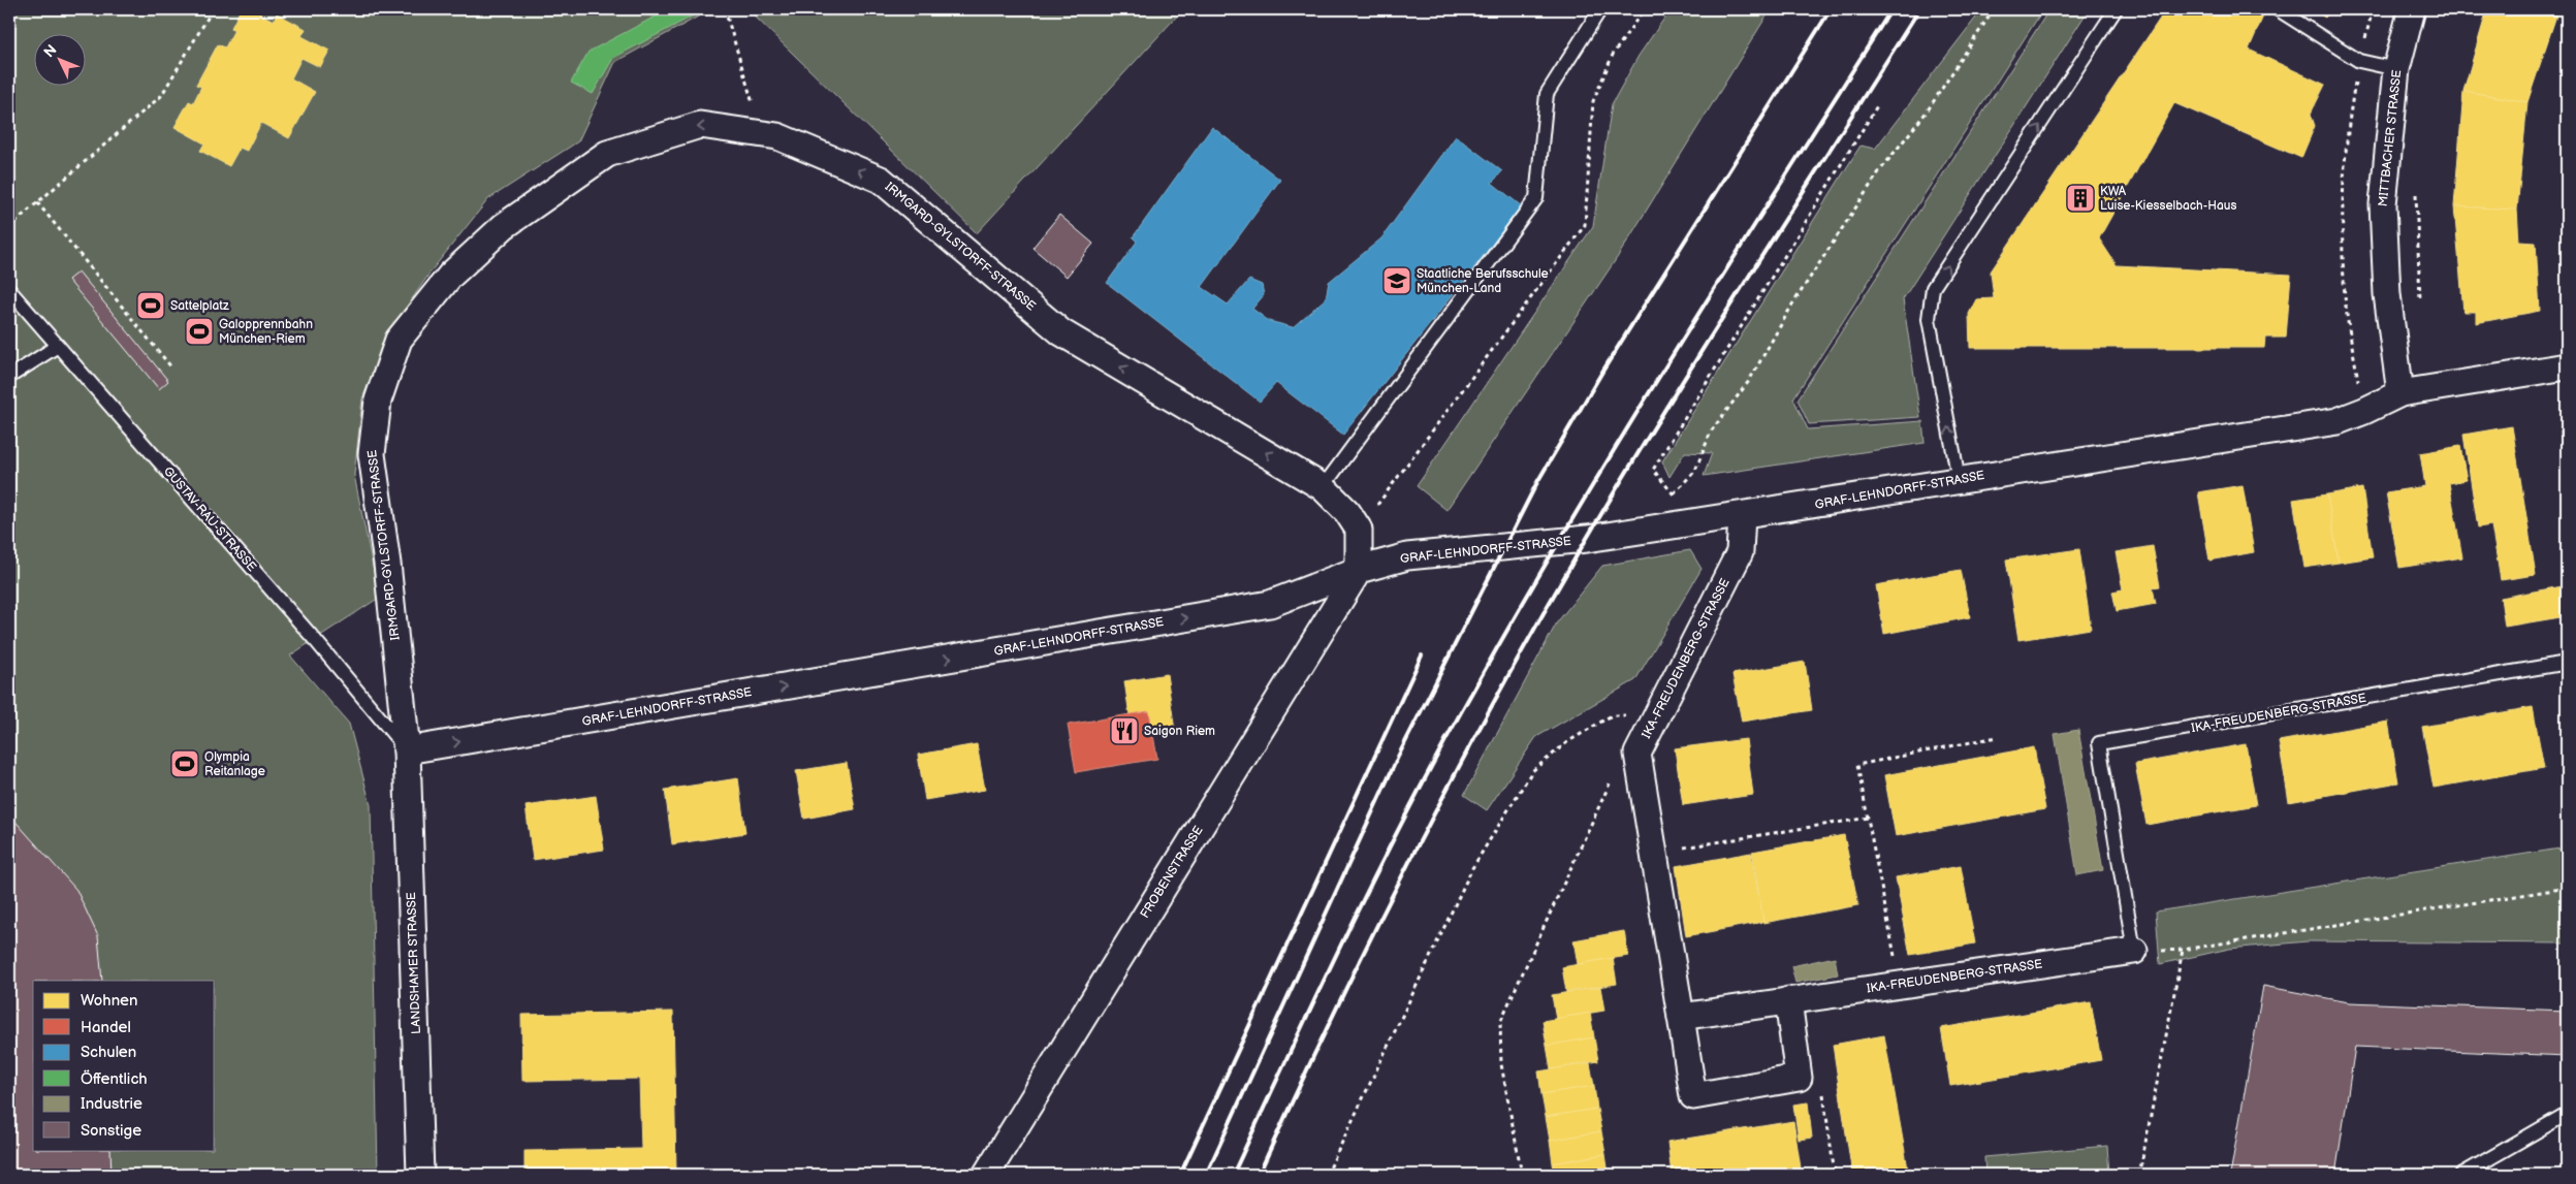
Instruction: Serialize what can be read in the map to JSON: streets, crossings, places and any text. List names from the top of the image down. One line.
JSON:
{"streets":{"street":["MITTBACHER STRASSE","IRMGARD-GYLSTORFF-STRASSE","GRAF-LEHNDORFF-STRASSE","IKA-FREUDENBERG-STRASSE","FROBENSTRASSE","LANDSHAMER STRASSE"],"lane":["GUSTAV-RAU-STRASSE"]},"crossings":[["MITTBACHER STRASSE","GRAF-LEHNDORFF-STRASSE"],["IRMGARD-GYLSTORFF-STRASSE","GRAF-LEHNDORFF-STRASSE"],["IRMGARD-GYLSTORFF-STRASSE","GUSTAV-RAU-STRASSE"],["IRMGARD-GYLSTORFF-STRASSE","LANDSHAMER STRASSE"],["GRAF-LEHNDORFF-STRASSE","GUSTAV-RAU-STRASSE"],["GRAF-LEHNDORFF-STRASSE","IKA-FREUDENBERG-STRASSE"],["GRAF-LEHNDORFF-STRASSE","FROBENSTRASSE"],["GRAF-LEHNDORFF-STRASSE","LANDSHAMER STRASSE"],["GUSTAV-RAU-STRASSE","LANDSHAMER STRASSE"]],"one_way":["GRAF-LEHNDORFF-STRASSE"],"places":{"building":["KWA Luise-Kiesselbach-Haus"],"school or university":["Staatliche Berufsschule München-Land"],"sports":["Sattelplatz","Galopprennbahn München-Riem","Olympia Reitanlage"],"restaurant":["Saigon Riem"]},"legend":["Wohnen","Handel","Schulen","Öffentlich","Industrie","Sonstige"],"north":"top left"}
